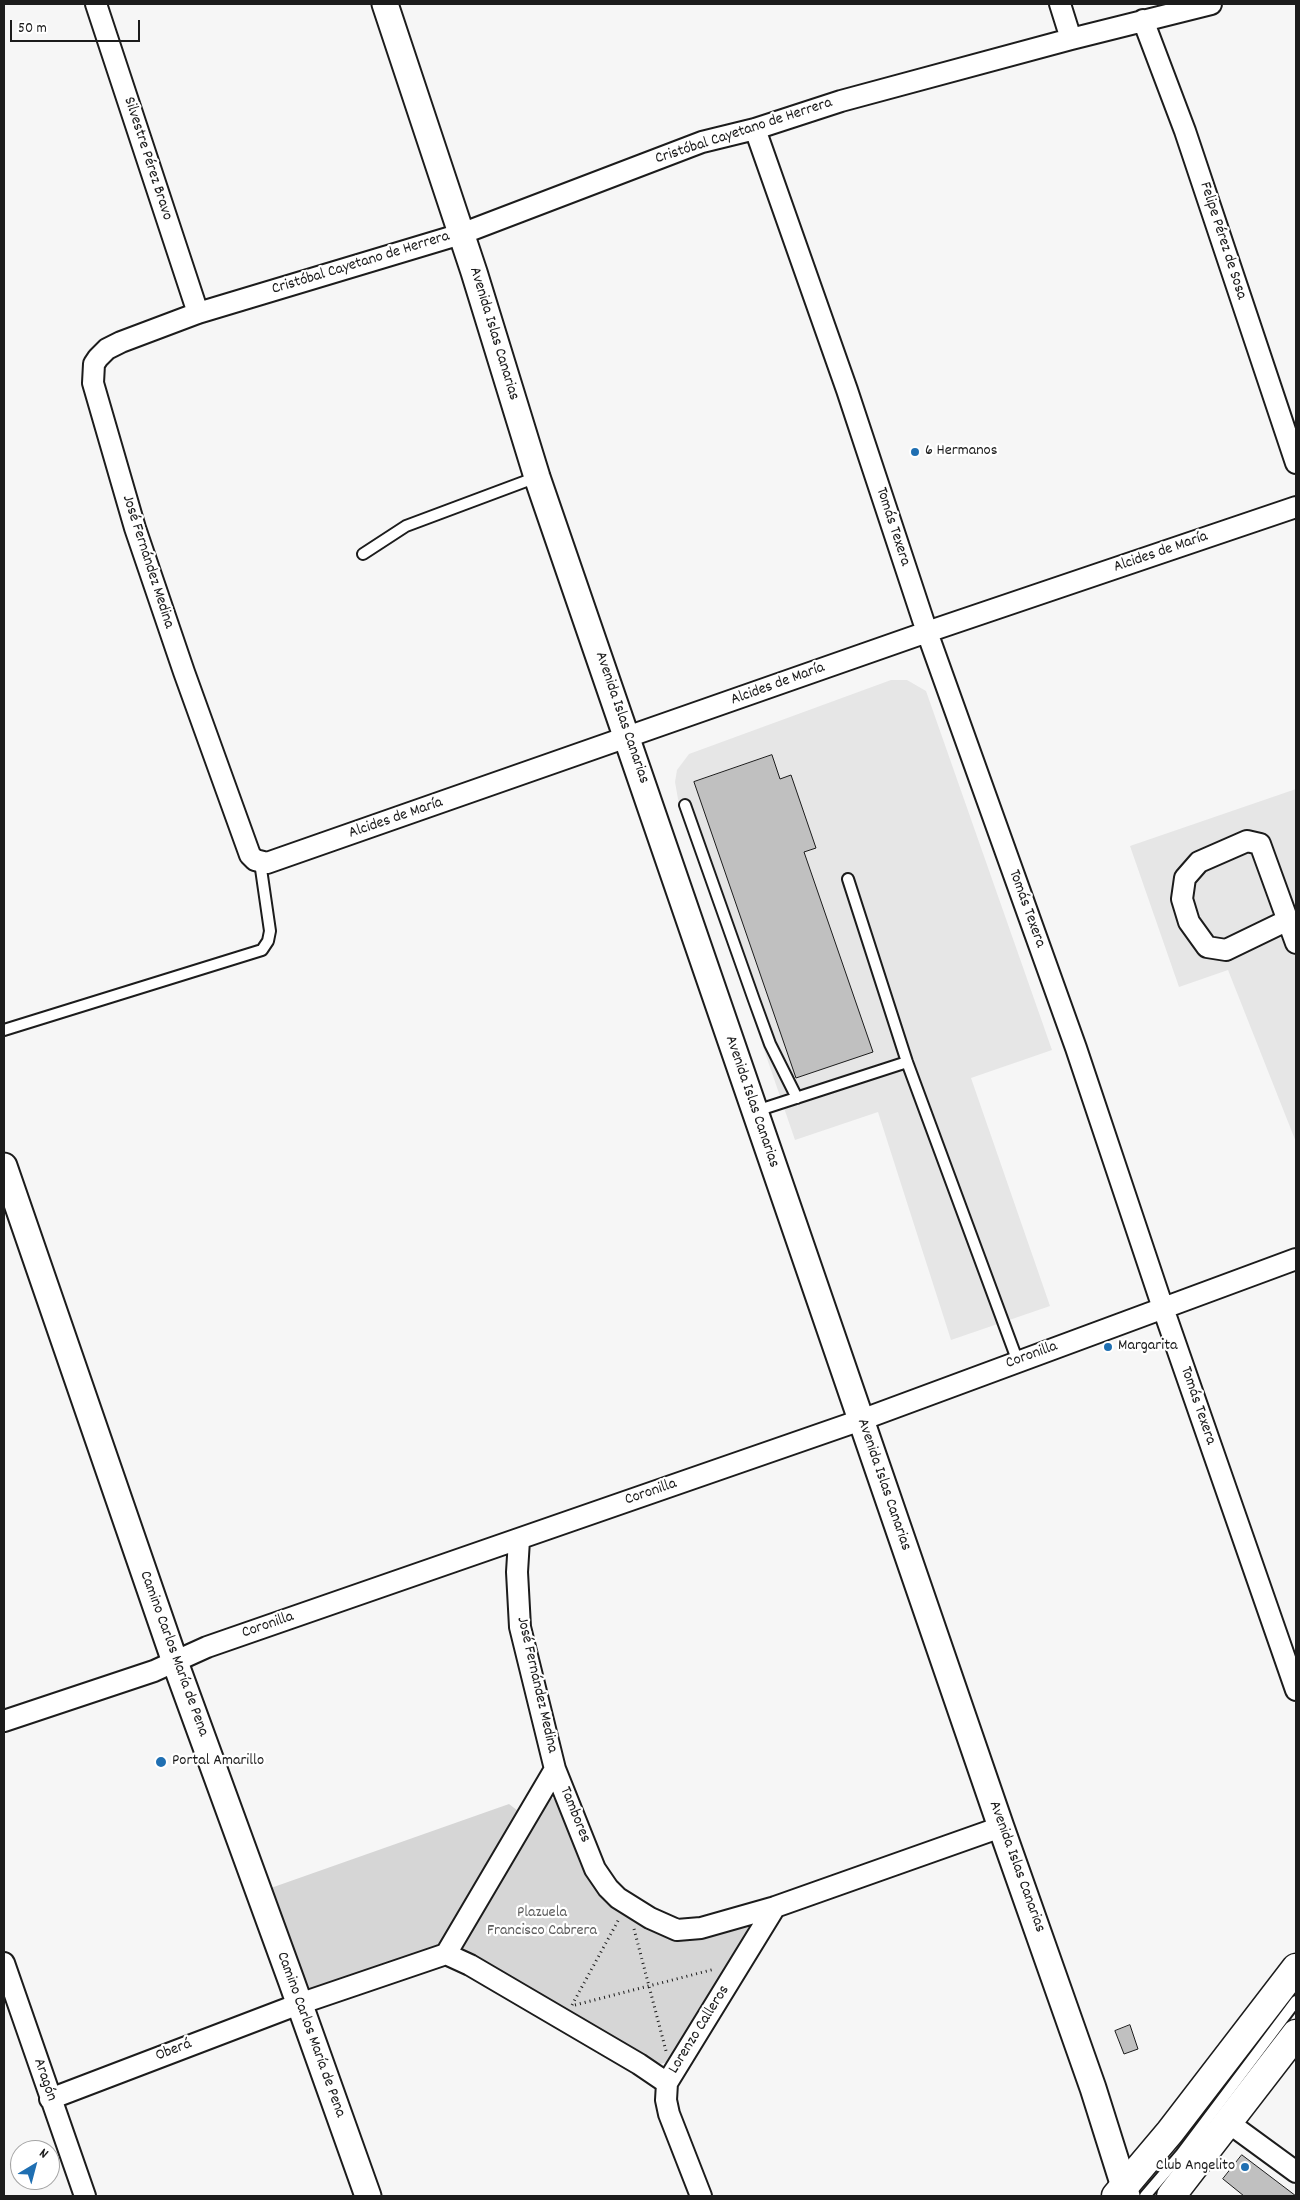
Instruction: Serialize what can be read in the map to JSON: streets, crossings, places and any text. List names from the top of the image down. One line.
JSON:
{"streets":{"street":["Cristóbal Cayetano de Herrera","Silvestre Pérez Bravo","Felipe Pérez de Sosa","Avenida Islas Canarias","Tomás Texera","Alcides de María","José Fernández Medina","Coronilla","Camino Carlos María de Pena","Tambores","Lorenzo Calleros","Oberá","Aragón"]},"crossings":[["Cristóbal Cayetano de Herrera","Silvestre Pérez Bravo"],["Cristóbal Cayetano de Herrera","Felipe Pérez de Sosa"],["Cristóbal Cayetano de Herrera","Avenida Islas Canarias"],["Cristóbal Cayetano de Herrera","Tomás Texera"],["Cristóbal Cayetano de Herrera","José Fernández Medina"],["Silvestre Pérez Bravo","José Fernández Medina"],["Avenida Islas Canarias","Alcides de María"],["Avenida Islas Canarias","Coronilla"],["Tomás Texera","Alcides de María"],["Tomás Texera","Coronilla"],["Alcides de María","José Fernández Medina"],["José Fernández Medina","Coronilla"],["José Fernández Medina","Tambores"],["Coronilla","Camino Carlos María de Pena"],["Camino Carlos María de Pena","Oberá"],["Tambores","Lorenzo Calleros"],["Oberá","Aragón"]],"parks":["Plazuela Francisco Cabrera"],"places":["6 Hermanos","Margarita","Portal Amarillo","Club Angelito"],"scale_bar":"50 m","north":"top right"}
